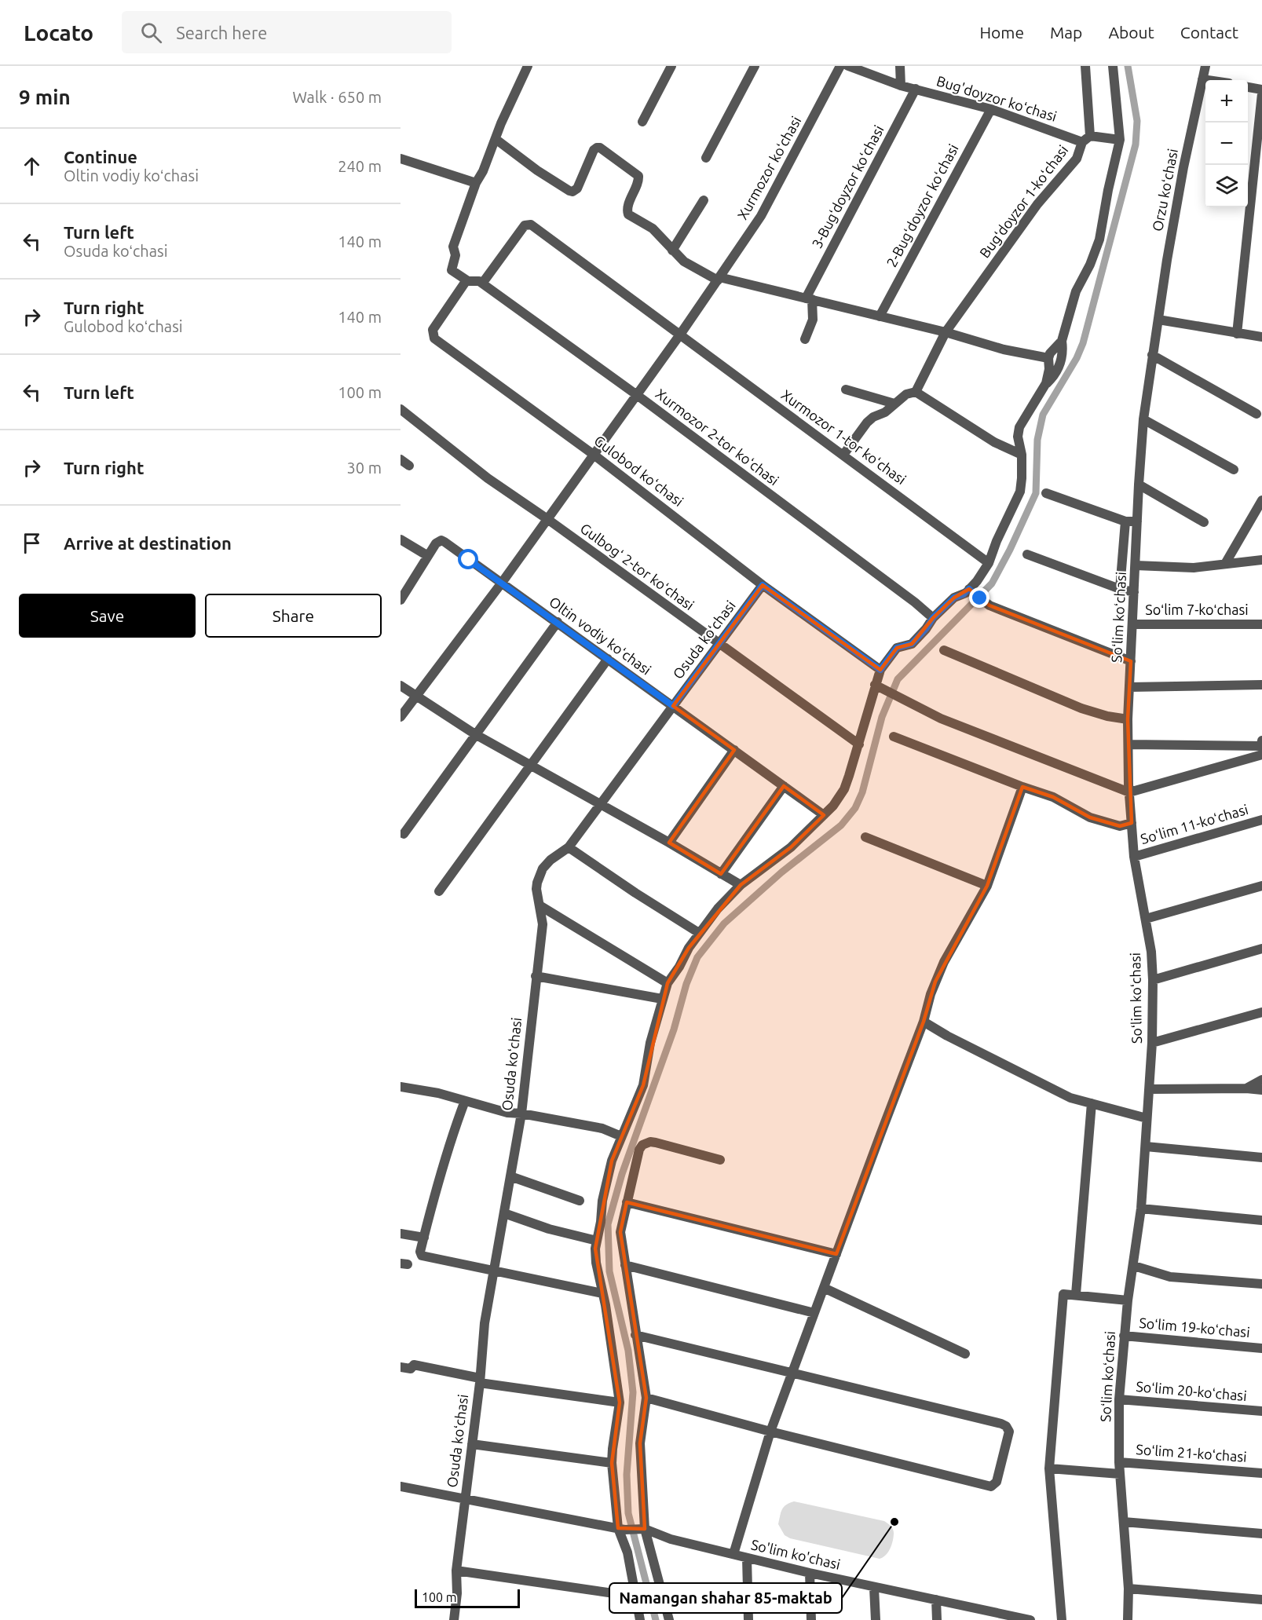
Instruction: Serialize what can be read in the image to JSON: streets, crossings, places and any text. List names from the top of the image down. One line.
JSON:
{"streets":{"street":["Bug'doyzor koʻchasi","Xurmozor koʻchasi","3-Bugʻdoyzor koʻchasi","Orzu koʻchasi","Bugʻdoyzor 1-koʻchasi","2-Bugʻdoyzor koʻchasi","Xurmozor 2-tor koʻchasi","Xurmozor 1-tor koʻchasi","Gulobod koʻchasi","Gulbogʻ 2-tor koʻchasi","Soʻlim 7-koʻchasi","Soʻlim koʻchasi","Oltin vodiy koʻchasi","Osuda koʻchasi","Soʻlim 11-koʻchasi","Soʻlim 19-koʻchasi","Soʻlim 20-koʻchasi","Soʻlim 21-koʻchasi","So'lim ko'chasi"]},"crossings":[["Bug'doyzor koʻchasi","3-Bugʻdoyzor koʻchasi"],["Bug'doyzor koʻchasi","Bugʻdoyzor 1-koʻchasi"],["Bug'doyzor koʻchasi","2-Bugʻdoyzor koʻchasi"],["Xurmozor koʻchasi","Xurmozor 2-tor koʻchasi"],["Xurmozor koʻchasi","Xurmozor 1-tor koʻchasi"],["Xurmozor koʻchasi","Gulobod koʻchasi"],["Xurmozor koʻchasi","Gulbogʻ 2-tor koʻchasi"],["Xurmozor koʻchasi","Oltin vodiy koʻchasi"],["Orzu koʻchasi","Soʻlim koʻchasi"],["Xurmozor 2-tor koʻchasi","Xurmozor 1-tor koʻchasi"],["Gulobod koʻchasi","Osuda koʻchasi"],["Gulbogʻ 2-tor koʻchasi","Osuda koʻchasi"],["Soʻlim 7-koʻchasi","Soʻlim koʻchasi"],["Soʻlim koʻchasi","Soʻlim 11-koʻchasi"],["Soʻlim koʻchasi","Soʻlim 19-koʻchasi"],["Soʻlim koʻchasi","Soʻlim 20-koʻchasi"],["Soʻlim koʻchasi","Soʻlim 21-koʻchasi"],["Oltin vodiy koʻchasi","Osuda koʻchasi"]],"places":["Namangan shahar 85-maktab"],"scale_bar":"100 m","page":{"header":"Locato","search":"Search here","nav":["Home","Map","About","Contact"],"heading":["9 min","Walk · 650 m"],"map_buttons":["+","−"],"list":[["Continue","Oltin vodiy koʻchasi","240 m"],["Turn left","Osuda koʻchasi","140 m"],["Turn right","Gulobod koʻchasi","140 m"],["Turn left","100 m"],["Turn right","30 m"],"Arrive at destination"],"buttons":["Save","Share"],"scale":"100 m"}}
